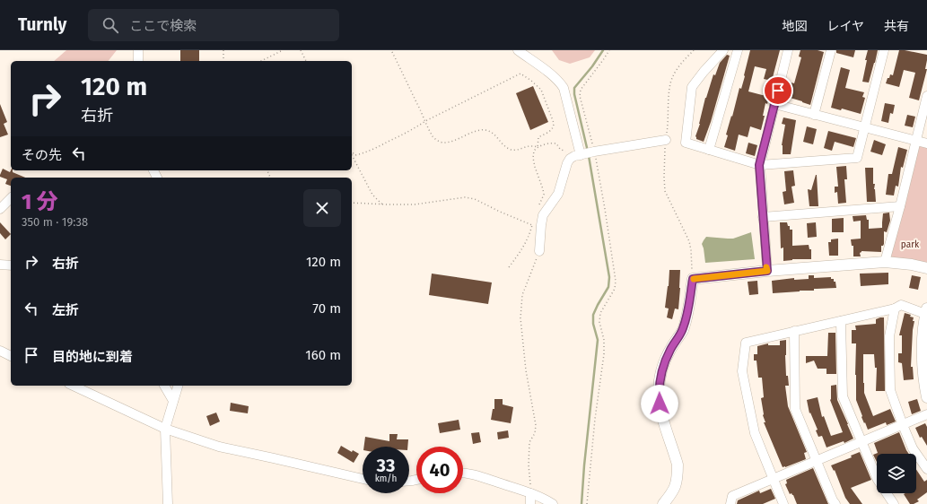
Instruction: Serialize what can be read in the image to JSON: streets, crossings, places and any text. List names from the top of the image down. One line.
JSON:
{"parks":["park"],"page":{"header":"Turnly","search":"ここで検索","nav":["地図","レイヤ","共有"],"turn":["120 m","右折"],"then":"その先","heading":["1 分","350 m · 19:38"],"list":[{"name":"右折","value":"120 m"},{"name":"左折","value":"70 m"},{"name":"目的地に到着","value":"160 m"}],"speed":"33 km/h","limit":"40"}}
